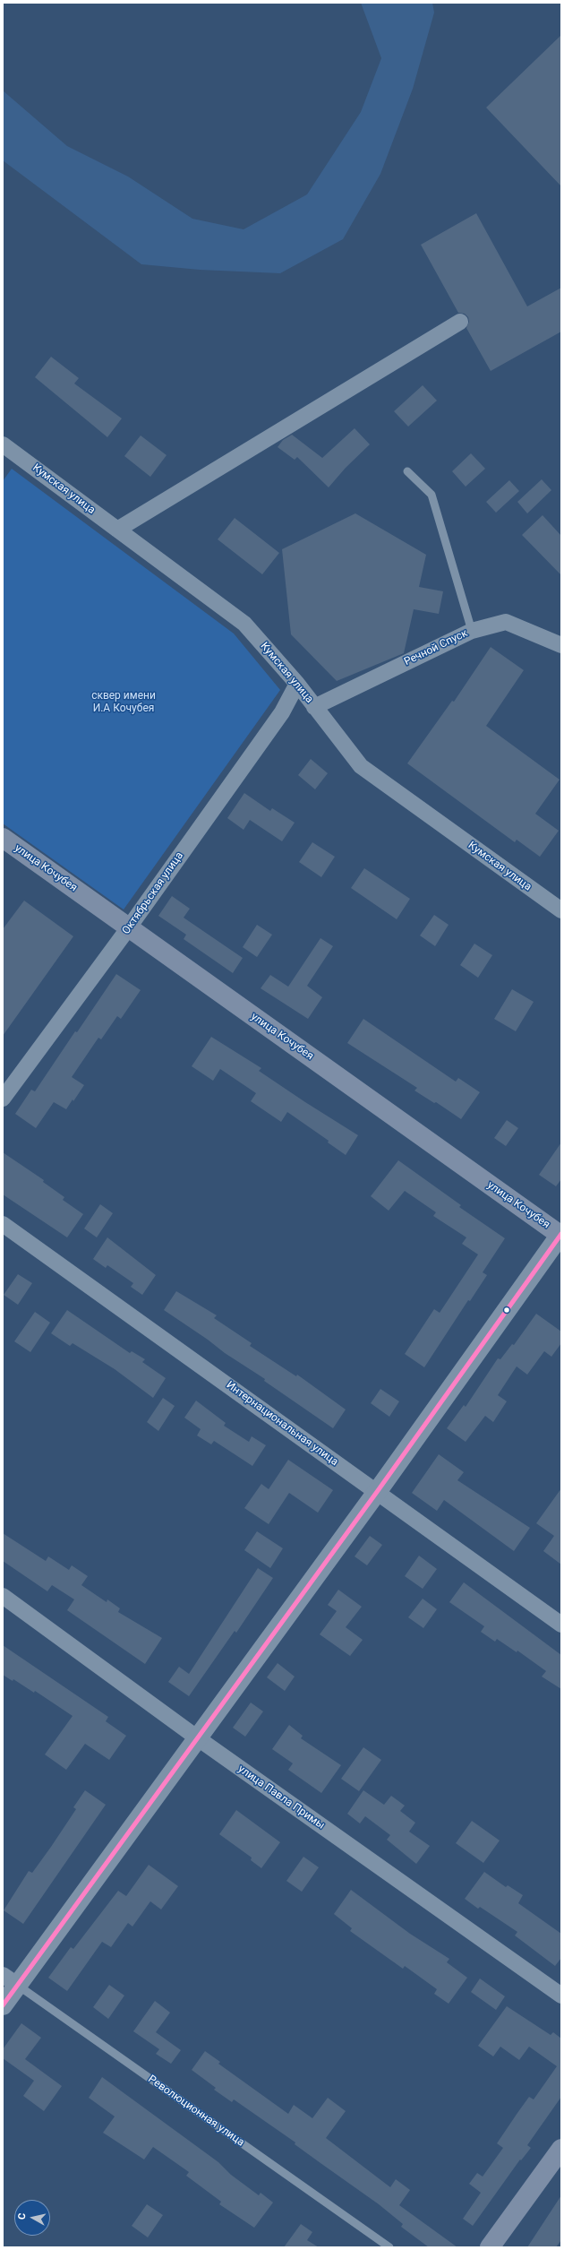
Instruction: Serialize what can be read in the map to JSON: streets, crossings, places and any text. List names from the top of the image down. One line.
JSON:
{"streets":{"main road":["улица Кочубея"],"street":["Кумская улица","Речной Спуск","Октябрьская улица","Интернациональная улица","улица Павла Примы"],"lane":["Революционная улица"]},"crossings":[["Кумская улица","Речной Спуск"],["Кумская улица","Октябрьская улица"],["улица Кочубея","Октябрьская улица"]],"parks":["сквер имени И.А Кочубея"],"north":"left"}
